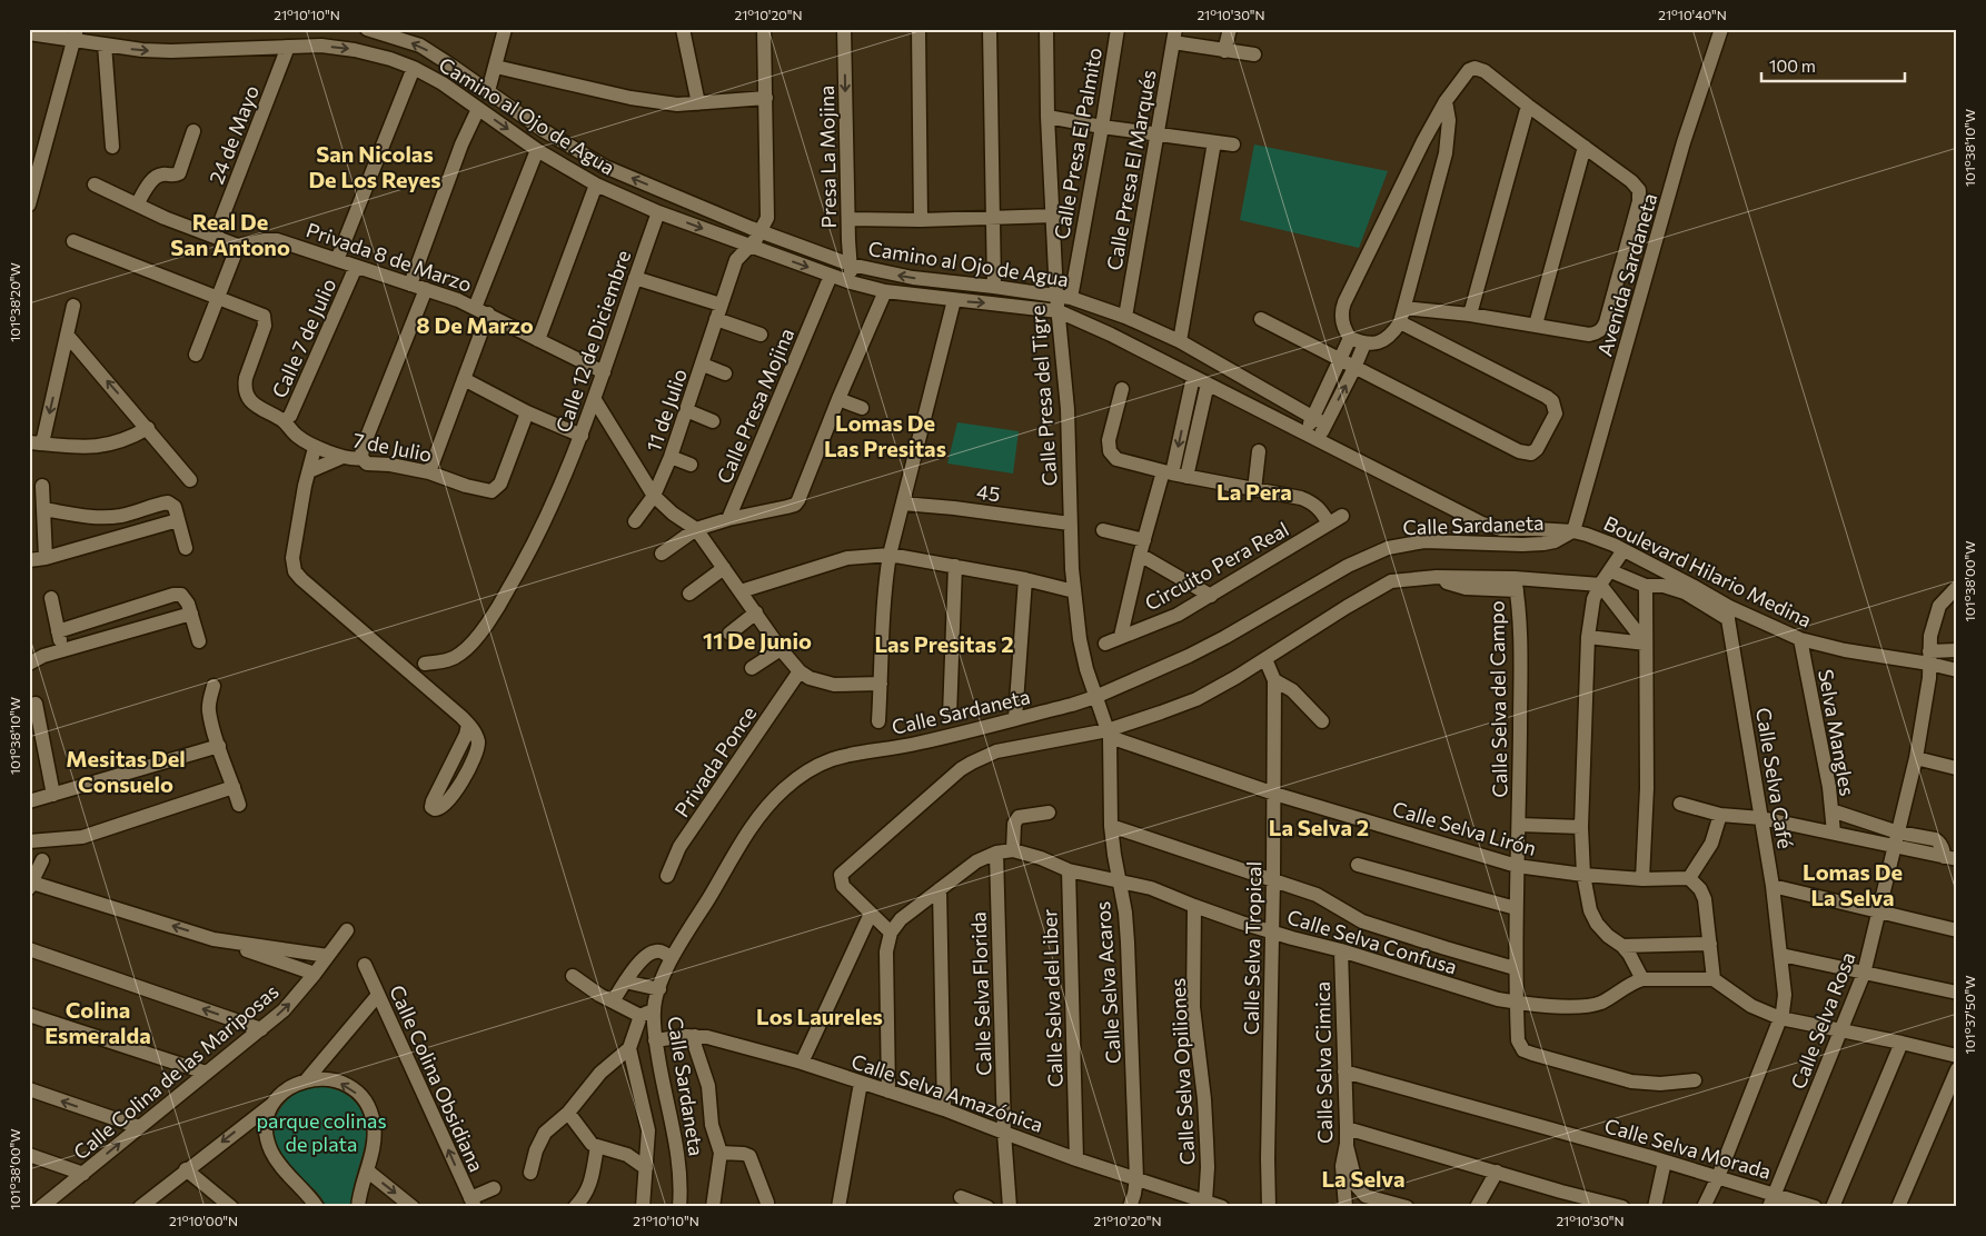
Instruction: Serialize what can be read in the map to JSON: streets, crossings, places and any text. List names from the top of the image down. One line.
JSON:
{"streets":{"street":["Camino al Ojo de Agua","24 de Mayo","Calle Presa El Palmito","Presa La Mojina","Calle Presa El Marqués","Privada 8 de Marzo","Avenida Sardaneta","Calle 7 de Julio","Calle 12 de Diciembre","Calle Presa del Tigre","Calle Presa Mojina","11 de Julio","7 de Julio","45","Calle Sardaneta","Circuito Pera Real","Boulevard Hilario Medina","Calle Selva del Campo","Selva Mangles","Privada Ponce","Calle Selva Café","Calle Selva Lirón","Calle Selva Confusa","Calle Selva Tropical","Calle Selva Acaros","Calle Selva Florida","Calle Selva del Liber","Calle Selva Rosa","Calle Selva Cimica","Calle Colina de las Mariposas","Calle Selva Opiliones","Calle Colina Obsidiana","Calle Selva Amazónica","Calle Selva Morada"]},"crossings":[["Camino al Ojo de Agua","24 de Mayo"],["Camino al Ojo de Agua","Calle Presa El Palmito"],["Camino al Ojo de Agua","Presa La Mojina"],["Camino al Ojo de Agua","Calle Presa El Marqués"],["Camino al Ojo de Agua","Calle 7 de Julio"],["Camino al Ojo de Agua","Calle 12 de Diciembre"],["Camino al Ojo de Agua","Calle Presa del Tigre"],["Camino al Ojo de Agua","Calle Presa Mojina"],["Camino al Ojo de Agua","11 de Julio"],["Camino al Ojo de Agua","Boulevard Hilario Medina"],["24 de Mayo","Privada 8 de Marzo"],["Calle Presa El Palmito","Calle Presa del Tigre"],["Privada 8 de Marzo","Calle 7 de Julio"],["Privada 8 de Marzo","Calle 12 de Diciembre"],["Avenida Sardaneta","Calle Sardaneta"],["Avenida Sardaneta","Boulevard Hilario Medina"],["Calle 7 de Julio","7 de Julio"],["Calle Presa del Tigre","45"],["Calle Presa del Tigre","Calle Sardaneta"],["Calle Presa del Tigre","Calle Selva Lirón"],["Calle Presa del Tigre","Calle Selva Acaros"],["Calle Sardaneta","Boulevard Hilario Medina"],["Calle Sardaneta","Calle Selva Amazónica"],["Boulevard Hilario Medina","Selva Mangles"],["Boulevard Hilario Medina","Calle Selva Café"],["Boulevard Hilario Medina","Calle Selva Rosa"],["Calle Selva del Campo","Calle Selva Lirón"],["Calle Selva del Campo","Calle Selva Confusa"],["Calle Selva Café","Calle Selva Morada"],["Calle Selva Lirón","Calle Selva Tropical"],["Calle Selva Lirón","Calle Selva Acaros"],["Calle Selva Confusa","Calle Selva Tropical"],["Calle Selva Confusa","Calle Selva Acaros"],["Calle Selva Confusa","Calle Selva Florida"],["Calle Selva Confusa","Calle Selva del Liber"],["Calle Selva Confusa","Calle Selva Cimica"],["Calle Selva Confusa","Calle Selva Opiliones"],["Calle Selva Acaros","Calle Selva Amazónica"],["Calle Selva Florida","Calle Selva Amazónica"],["Calle Selva del Liber","Calle Selva Amazónica"],["Calle Selva Rosa","Calle Selva Morada"],["Calle Selva Cimica","Calle Selva Morada"],["Calle Selva Opiliones","Calle Selva Amazónica"]],"one_way":["Calle Colina Obsidiana"],"districts":["San Nicolas De Los Reyes","Real De San Antono","8 De Marzo","Lomas De Las Presitas","La Pera","11 De Junio","Las Presitas 2","Mesitas Del Consuelo","La Selva 2","Lomas De La Selva","Colina Esmeralda","Los Laureles","La Selva"],"parks":["parque colinas de plata"],"scale_bar":"100 m","coordinates":["21°10'10\"N","21°10'20\"N","21°10'30\"N","21°10'40\"N","101°38'10\"W","101°38'20\"W","101°38'00\"W","101°37'50\"W","21°10'00\"N"]}
